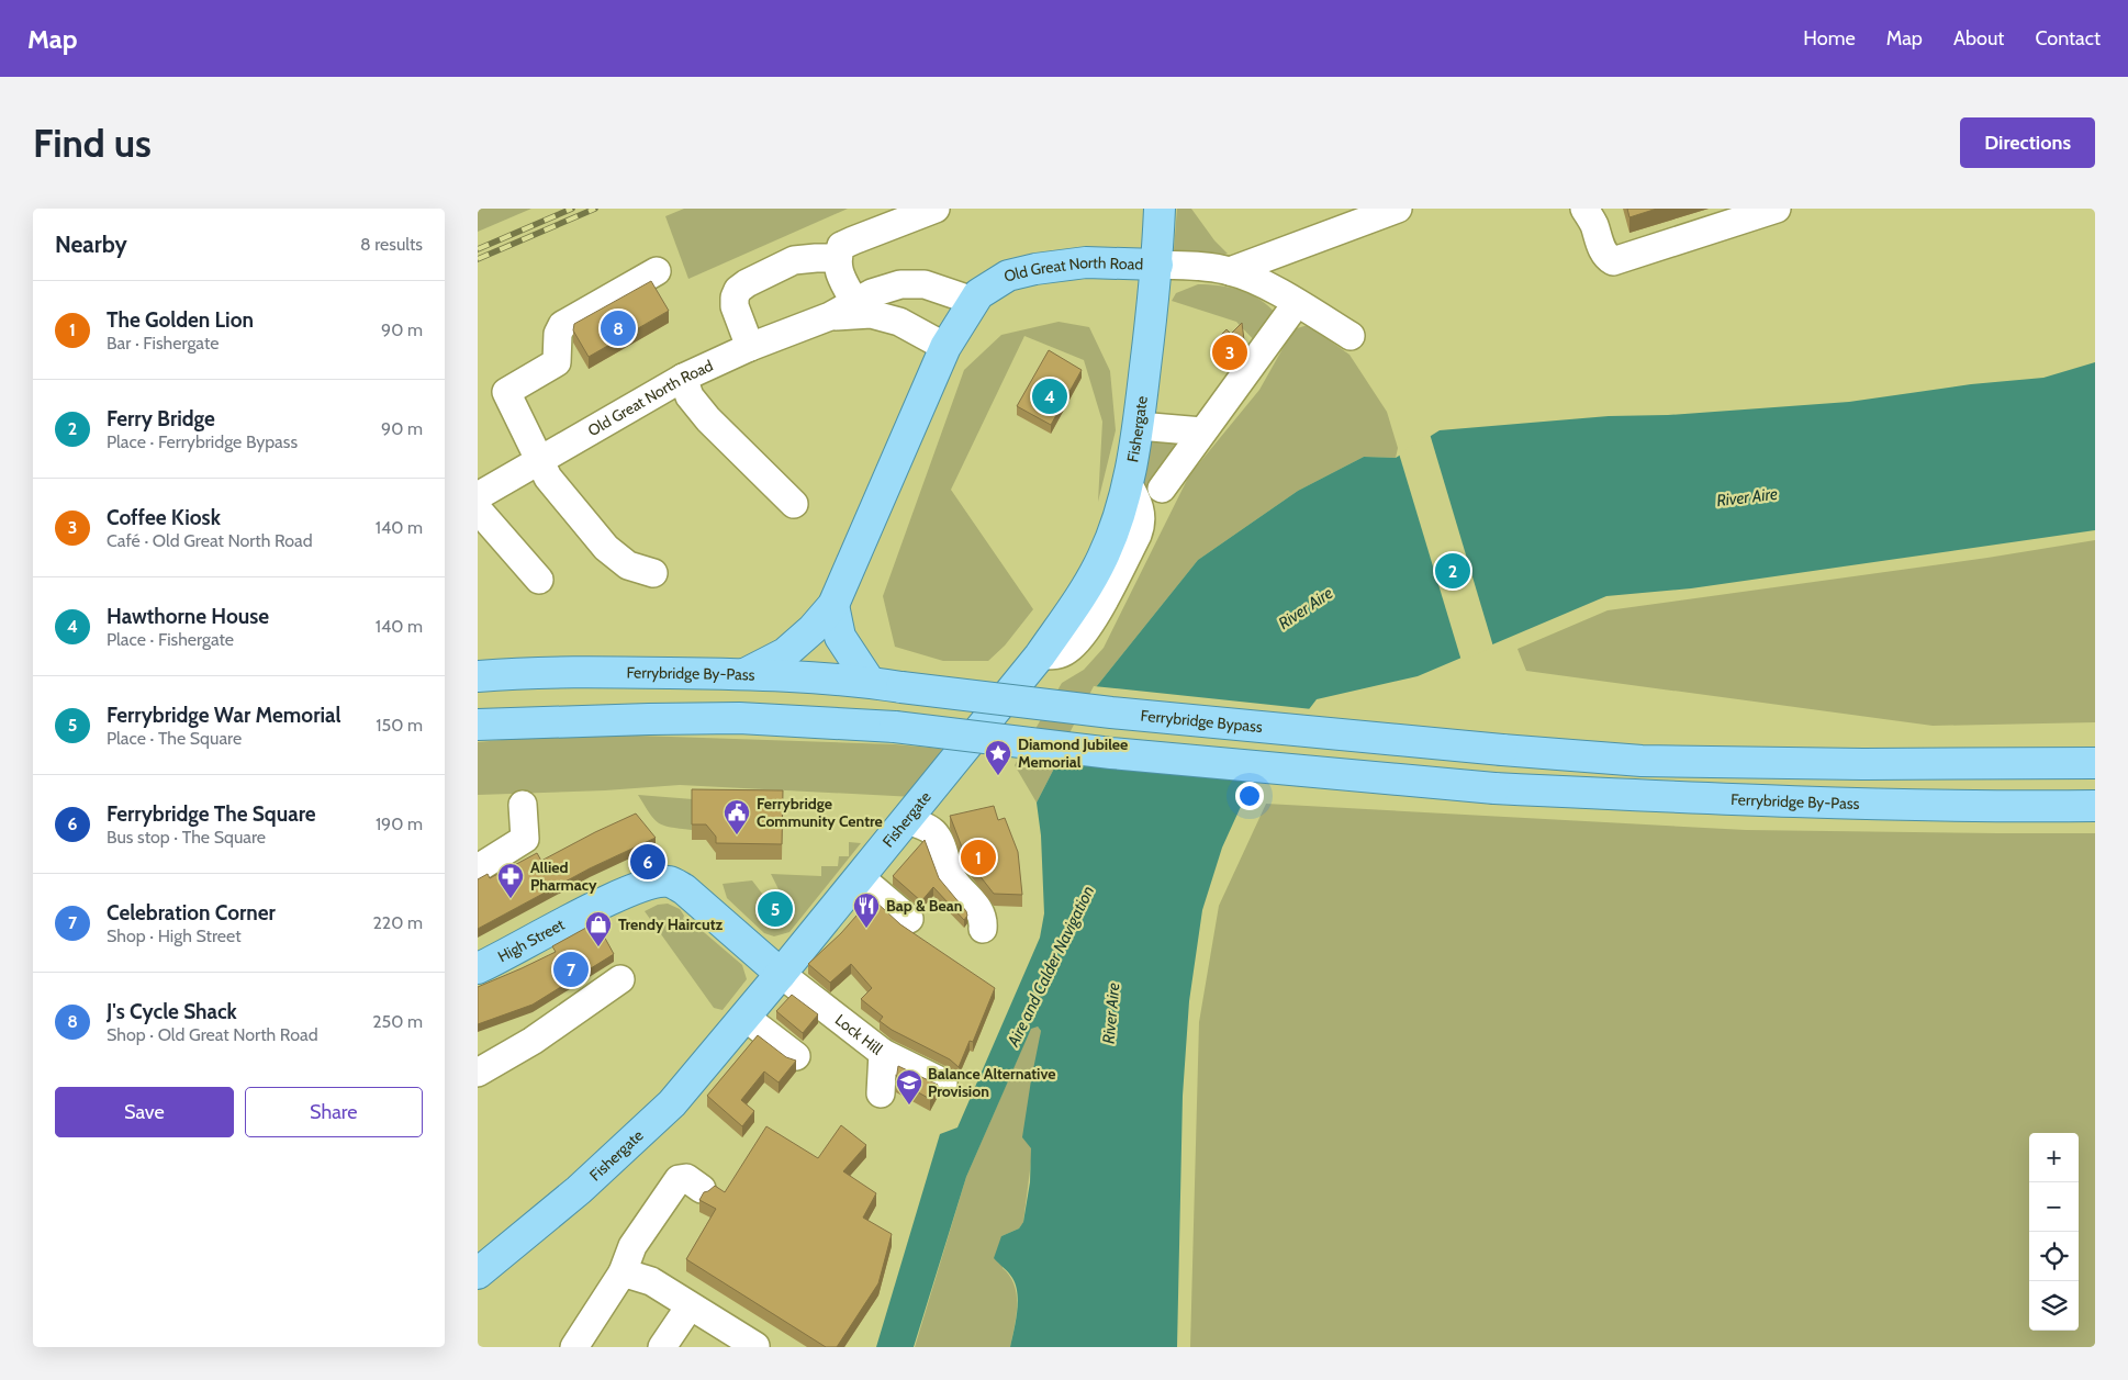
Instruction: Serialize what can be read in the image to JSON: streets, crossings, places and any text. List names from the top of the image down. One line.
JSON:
{"streets":{"main road":["Old Great North Road","Fishergate","Ferrybridge By-Pass","Ferrybridge Bypass","High Street"],"street":["Lock Hill"]},"crossings":[["Old Great North Road","Fishergate"],["Fishergate","High Street"],["Fishergate","Lock Hill"],["Ferrybridge By-Pass","Ferrybridge Bypass"],["High Street","Lock Hill"]],"water":["River Aire","Aire and Calder Navigation"],"places":{"place":["Diamond Jubilee Memorial"],"public building":["Ferrybridge Community Centre"],"pharmacy":["Allied Pharmacy"],"restaurant":["Bap & Bean"],"shop":["Trendy Haircutz"],"school or university":["Balance Alternative Provision"]},"page":{"header":"Map","nav":["Home","Map","About","Contact"],"buttons":["Directions",["Save","Share"]],"title":"Find us","heading":["Nearby","8 results"],"list":[{"mark":"1","name":"The Golden Lion","note":"Bar · Fishergate","value":"90 m"},{"mark":"2","name":"Ferry Bridge","note":"Place · Ferrybridge Bypass","value":"90 m"},{"mark":"3","name":"Coffee Kiosk","note":"Café · Old Great North Road","value":"140 m"},{"mark":"4","name":"Hawthorne House","note":"Place · Fishergate","value":"140 m"},{"mark":"5","name":"Ferrybridge War Memorial","note":"Place · The Square","value":"150 m"},{"mark":"6","name":"Ferrybridge The Square","note":"Bus stop · The Square","value":"190 m"},{"mark":"7","name":"Celebration Corner","note":"Shop · High Street","value":"220 m"},{"mark":"8","name":"J's Cycle Shack","note":"Shop · Old Great North Road","value":"250 m"}],"pins":["8","3","4","2","1","6","5","7"],"map_buttons":["+","−"]}}
